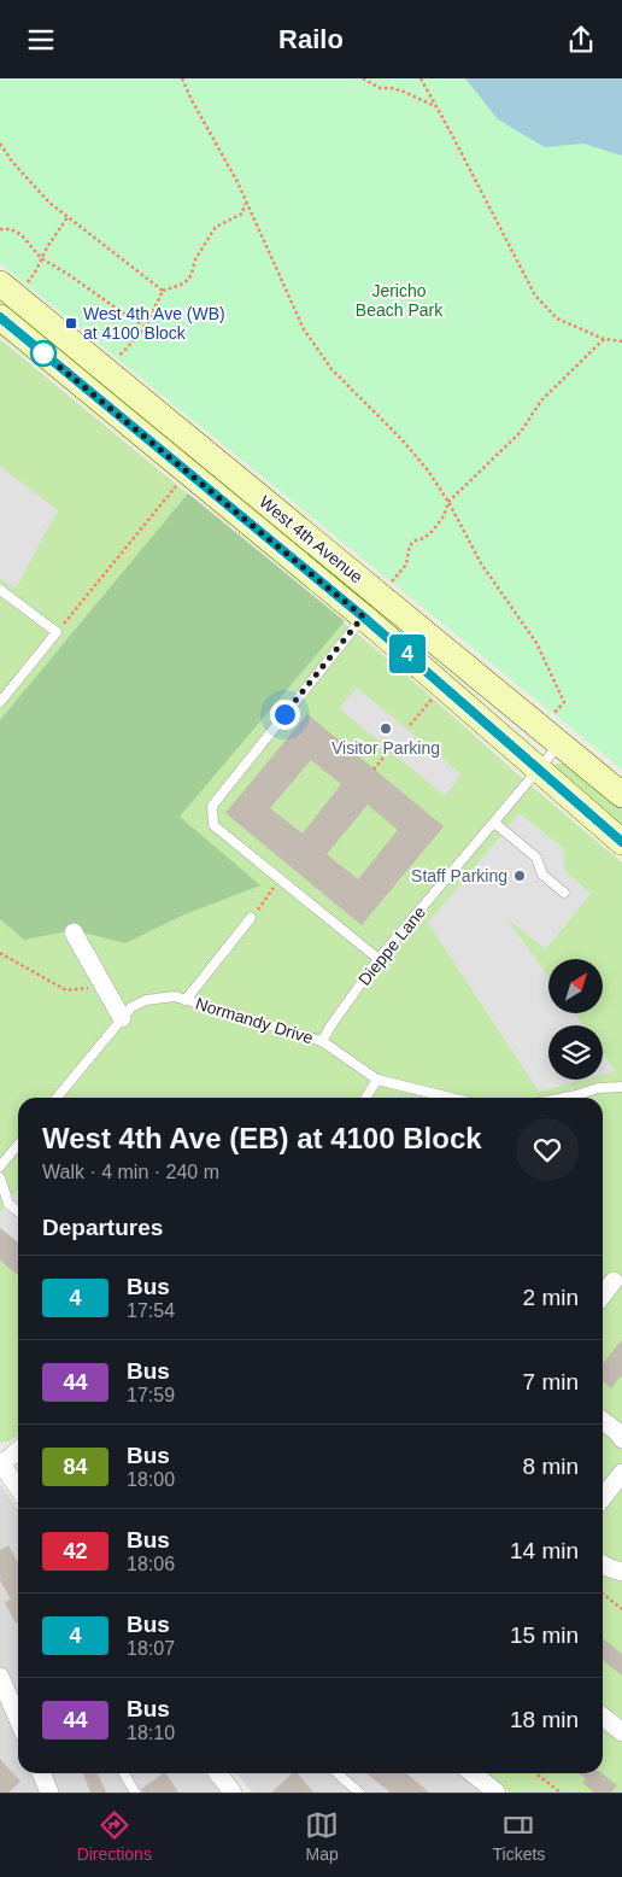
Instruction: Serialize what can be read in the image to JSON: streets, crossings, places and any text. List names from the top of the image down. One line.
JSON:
{"streets":{"main road":["West 4th Avenue"],"lane":["Dieppe Lane","Normandy Drive"]},"crossings":[["West 4th Avenue","Dieppe Lane"],["Dieppe Lane","Normandy Drive"]],"parks":["Jericho Beach Park"],"places":{"transit":["West 4th Ave (WB) at 4100 Block"],"other":["Visitor Parking","Staff Parking"]},"lines":["bus line 4"],"north":"top right","page":{"header":"Railo","on_map":"4","heading":[["West 4th Ave (EB) at 4100 Block","Walk · 4 min · 240 m"],"Departures"],"list":[{"mark":"4","name":"Bus","note":"17:54","value":"2 min"},{"mark":"44","name":"Bus","note":"17:59","value":"7 min"},{"mark":"84","name":"Bus","note":"18:00","value":"8 min"},{"mark":"42","name":"Bus","note":"18:06","value":"14 min"},{"mark":"4","name":"Bus","note":"18:07","value":"15 min"},{"mark":"44","name":"Bus","note":"18:10","value":"18 min"}],"tabs":["Directions","Map","Tickets"]}}
